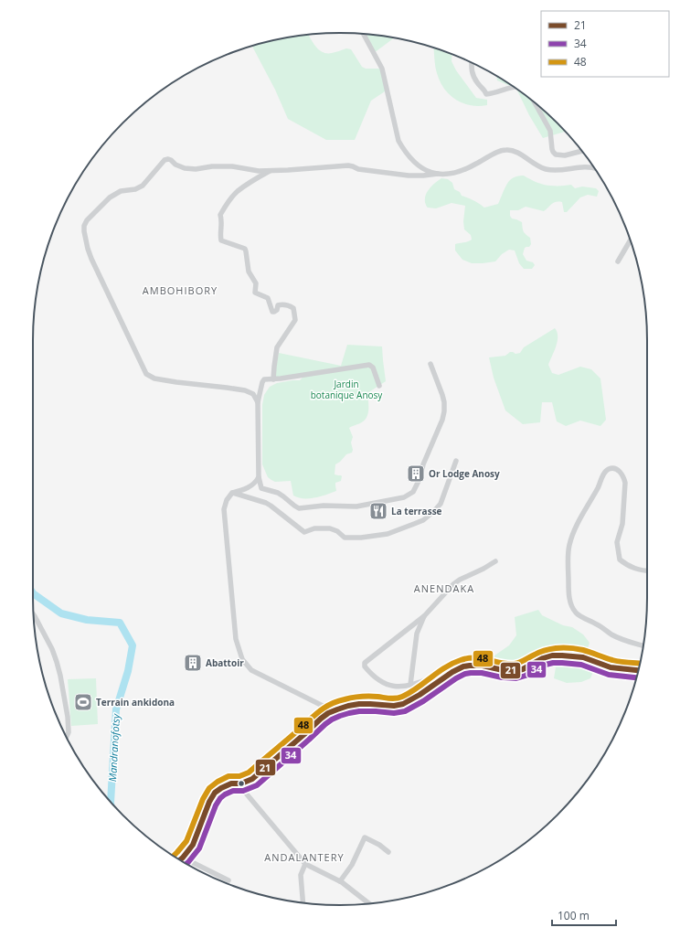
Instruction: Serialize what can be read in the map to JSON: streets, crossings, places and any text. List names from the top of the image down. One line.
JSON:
{"districts":["AMBOHIBORY","ANENDAKA","ANDALANTERY"],"water":["Mandranofotsy"],"parks":["Jardin botanique Anosy"],"places":{"building":["Or Lodge Anosy","Abattoir"],"restaurant":["La terrasse"],"sports":["Terrain ankidona"]},"lines":["transit line 48","transit line 21","transit line 34"],"legend":["21","34","48"],"scale_bar":"100 m"}
